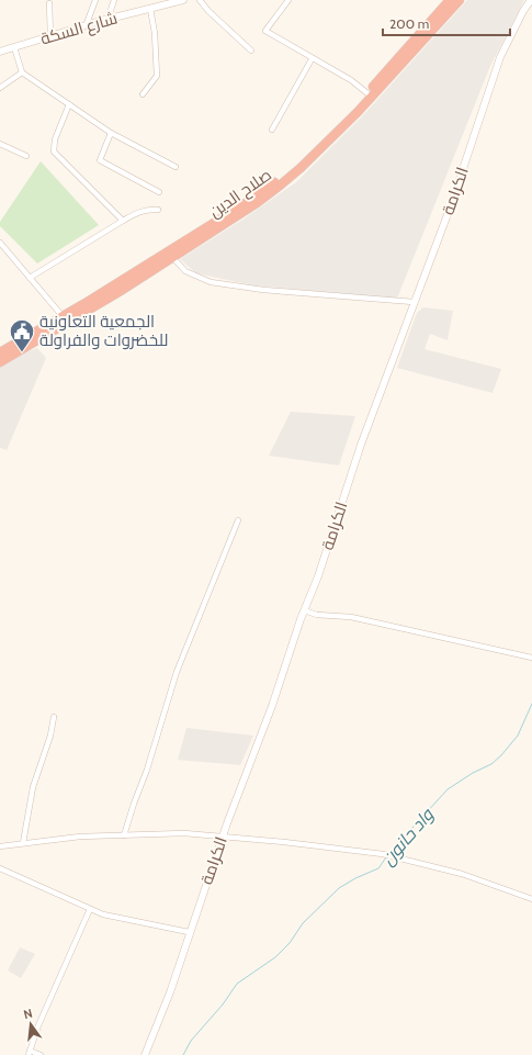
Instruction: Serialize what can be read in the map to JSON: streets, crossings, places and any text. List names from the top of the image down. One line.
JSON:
{"streets":{"highway":["صلاح الدين"],"main road":["شارع السكة","الكرامة"]},"water":["واد حانون"],"places":{"public building":["الجمعية التعاونية للخضروات والفراولة"]},"scale_bar":"200 m","north":"top"}
